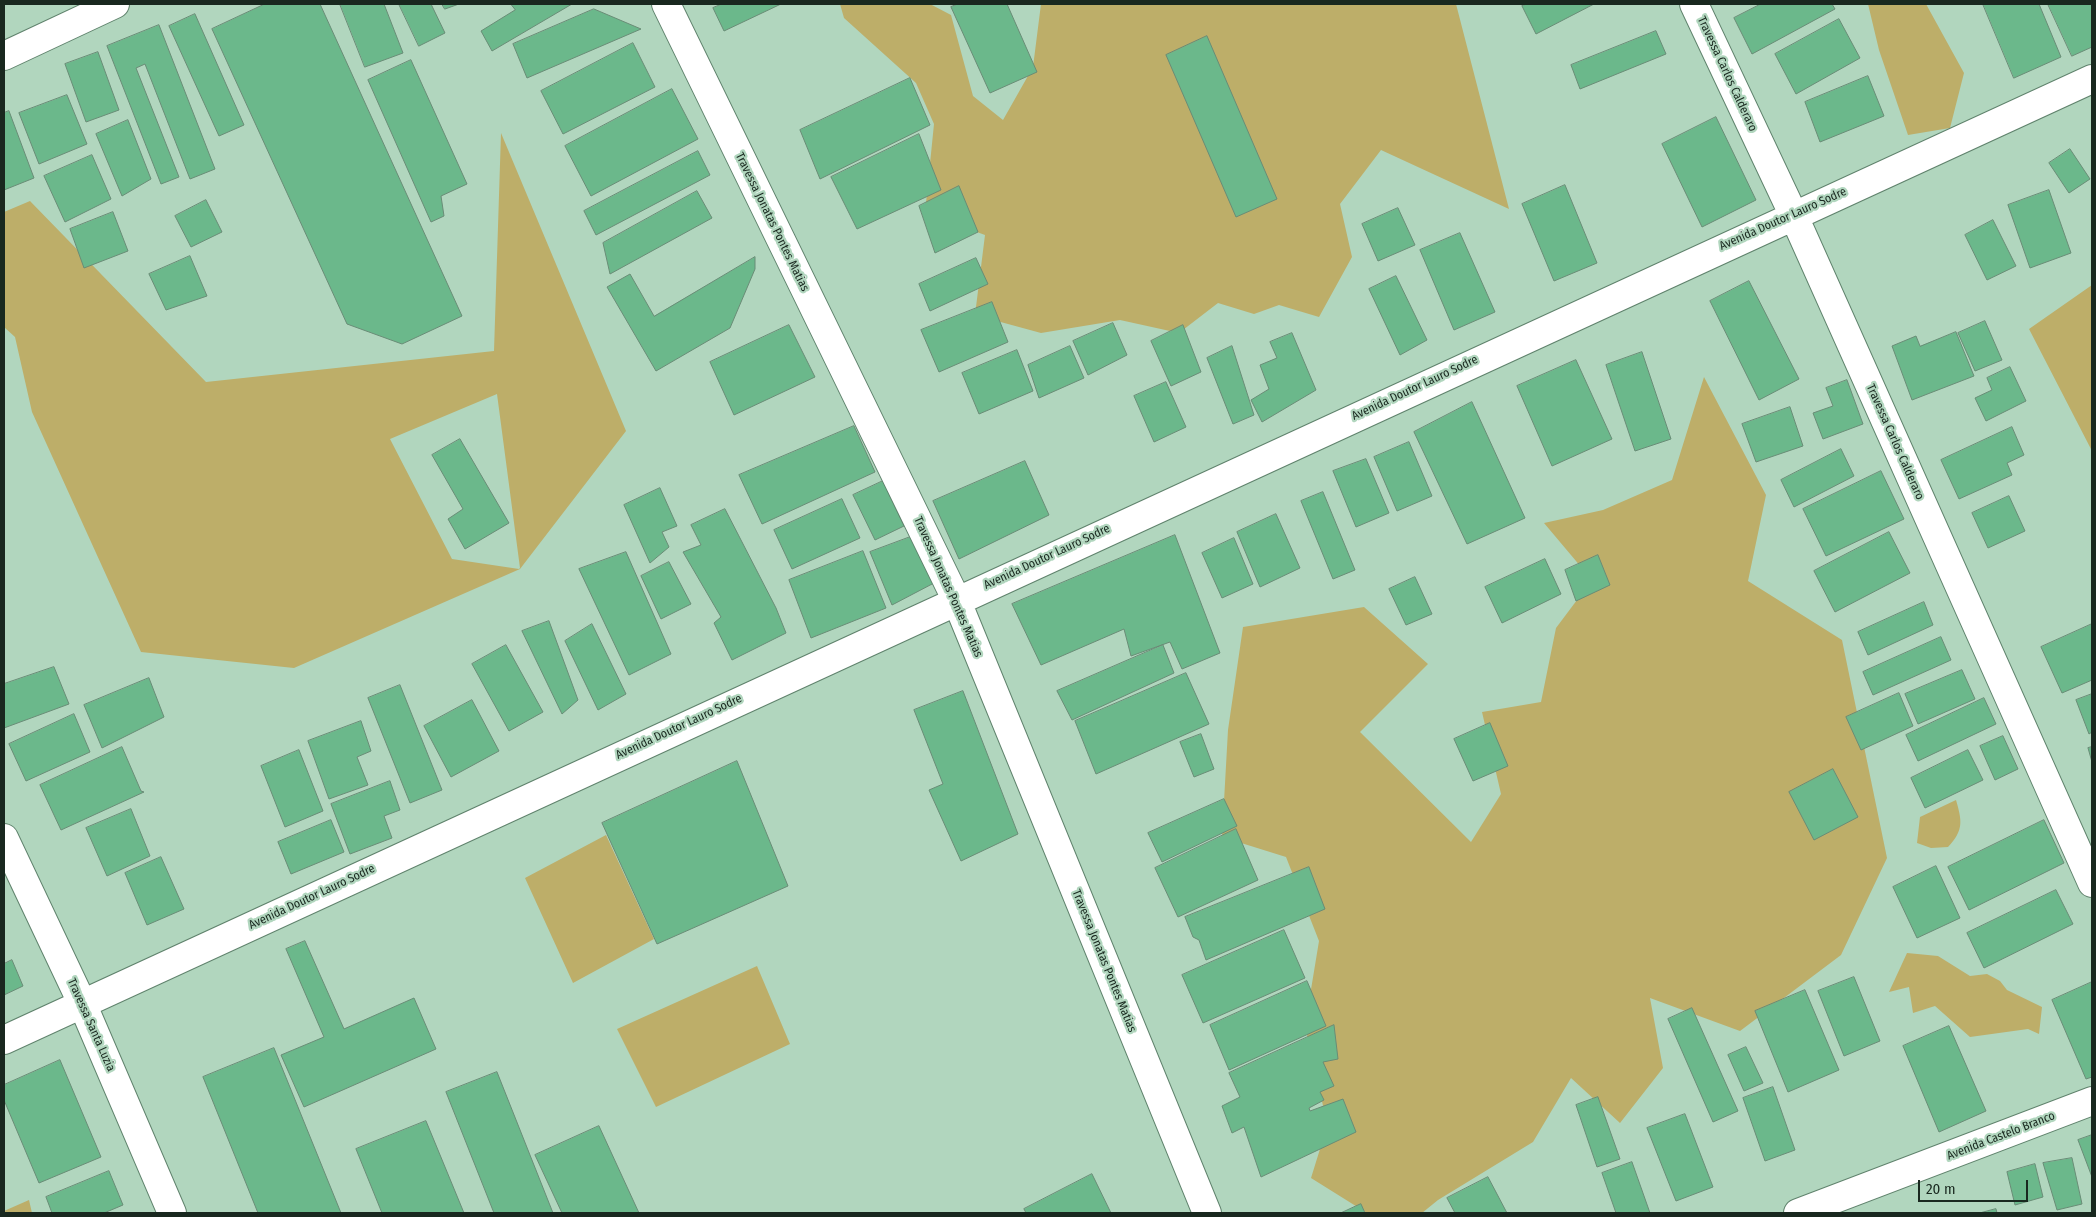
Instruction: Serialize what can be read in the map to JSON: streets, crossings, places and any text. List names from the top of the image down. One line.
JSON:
{"streets":{"street":["Travessa Carlos Calderaro","Avenida Doutor Lauro Sodre","Travessa Jonatas Pontes Matias","Travessa Santa Luzia","Avenida Castelo Branco"]},"crossings":[["Travessa Carlos Calderaro","Avenida Doutor Lauro Sodre"],["Avenida Doutor Lauro Sodre","Travessa Jonatas Pontes Matias"],["Avenida Doutor Lauro Sodre","Travessa Santa Luzia"]],"scale_bar":"20 m"}
